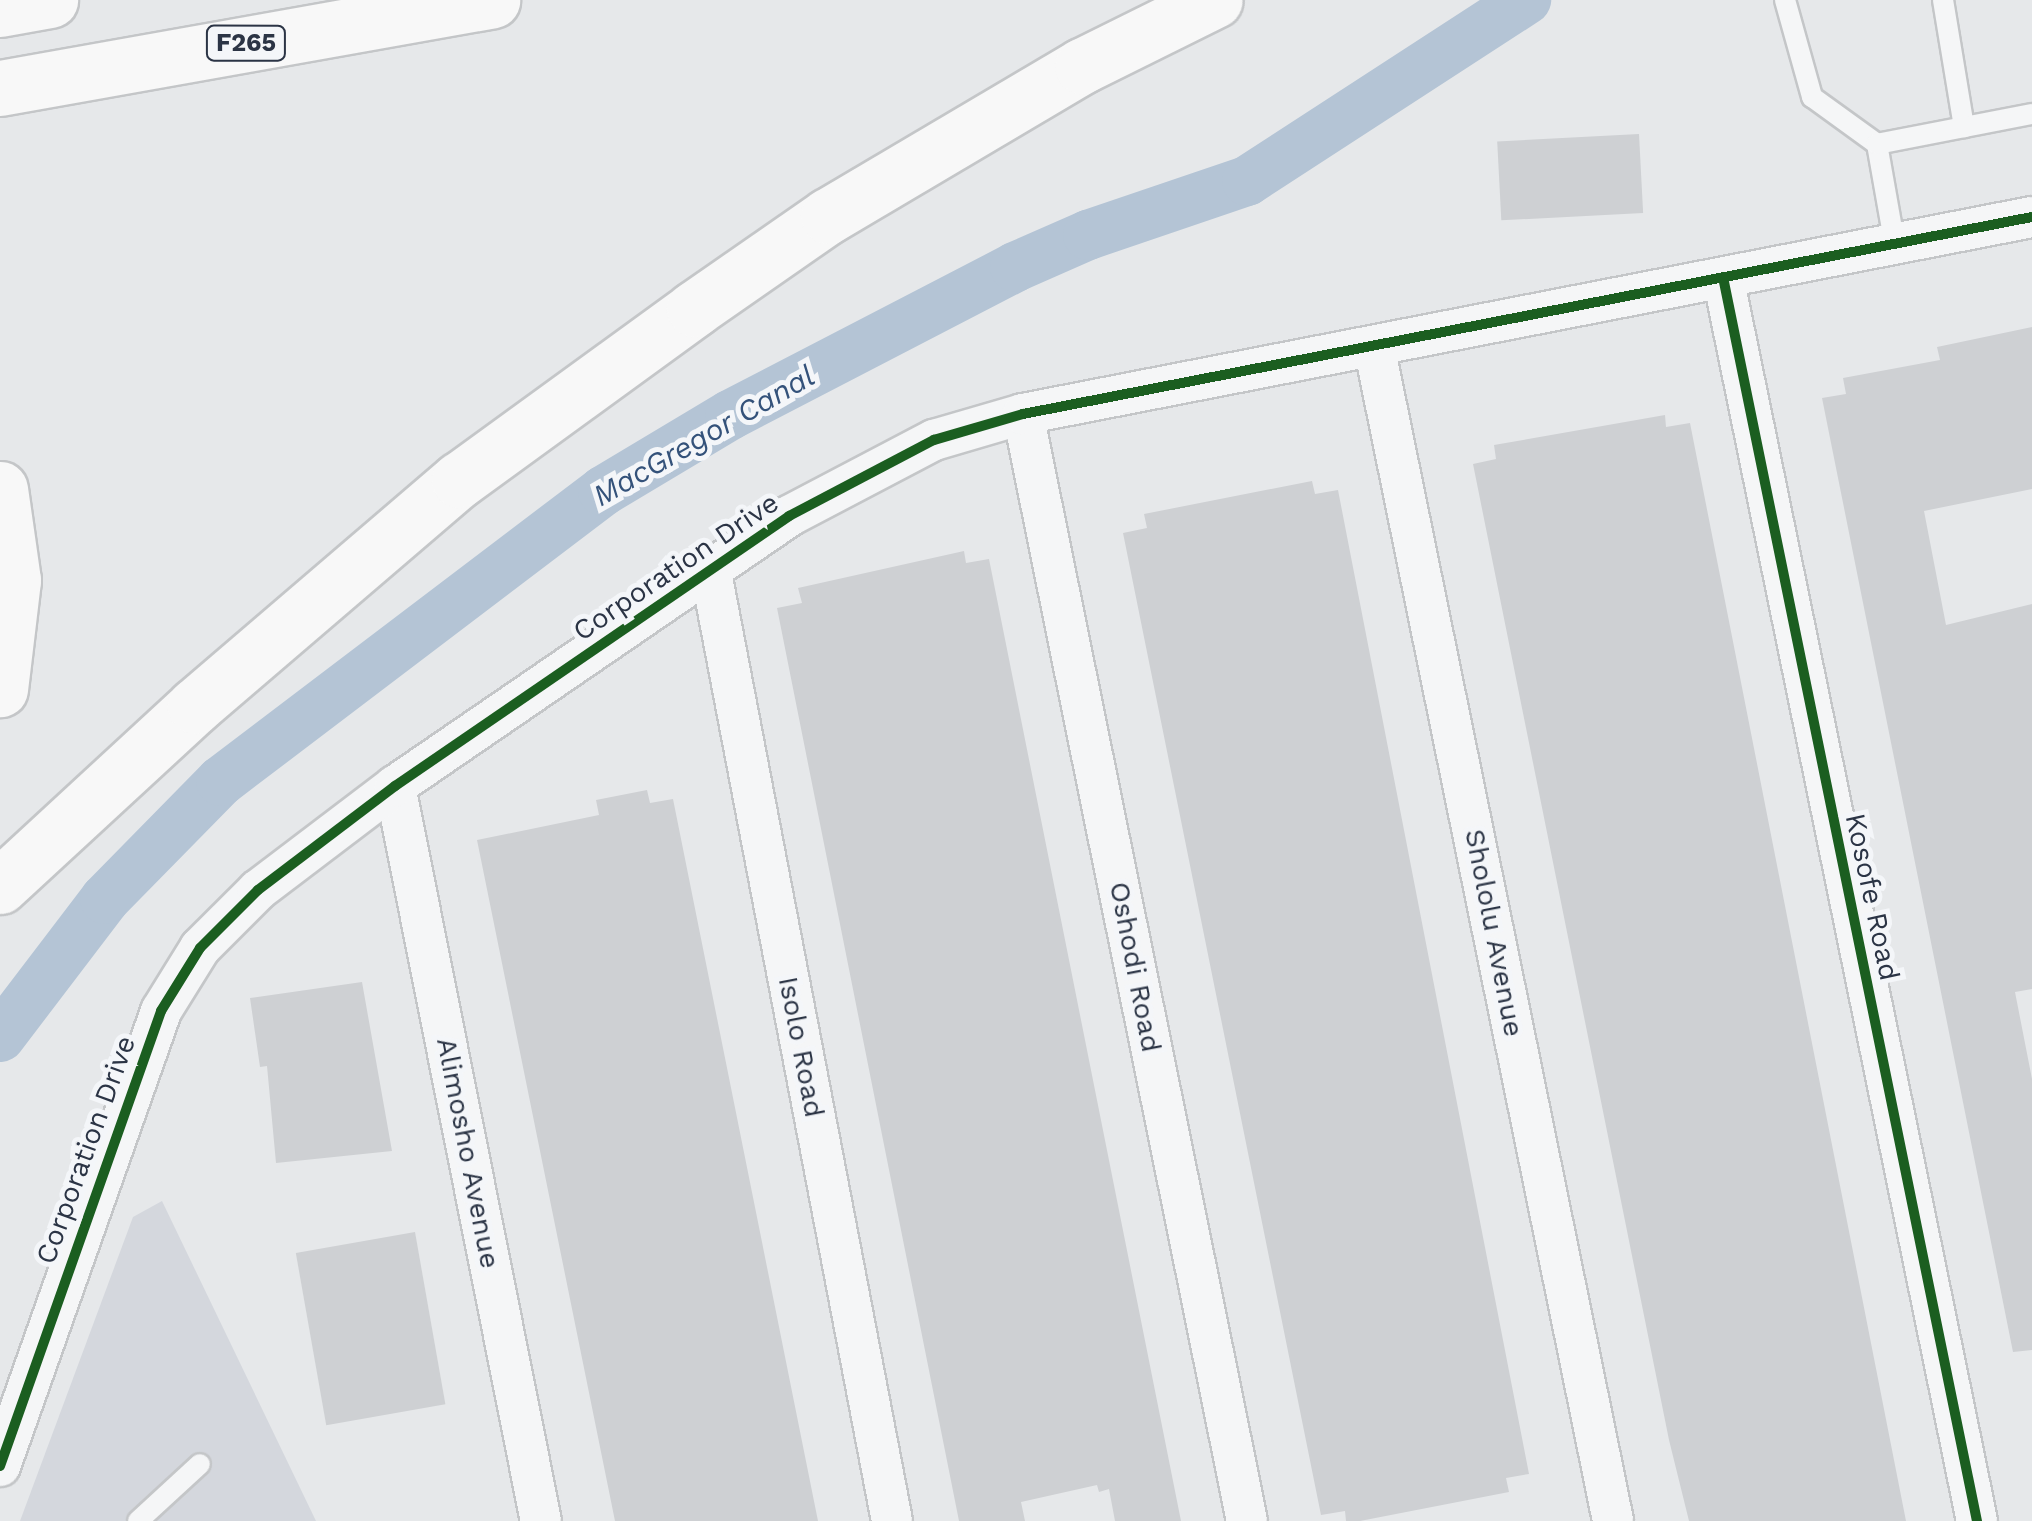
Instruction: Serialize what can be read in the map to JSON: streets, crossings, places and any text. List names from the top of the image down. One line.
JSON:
{"streets":{"main road":["F265"],"street":["Corporation Drive","Kosofe Road","Shololu Avenue","Oshodi Road","Isolo Road","Alimosho Avenue"]},"crossings":[["Corporation Drive","Kosofe Road"],["Corporation Drive","Shololu Avenue"],["Corporation Drive","Oshodi Road"],["Corporation Drive","Isolo Road"],["Corporation Drive","Alimosho Avenue"]],"water":["MacGregor Canal"]}
